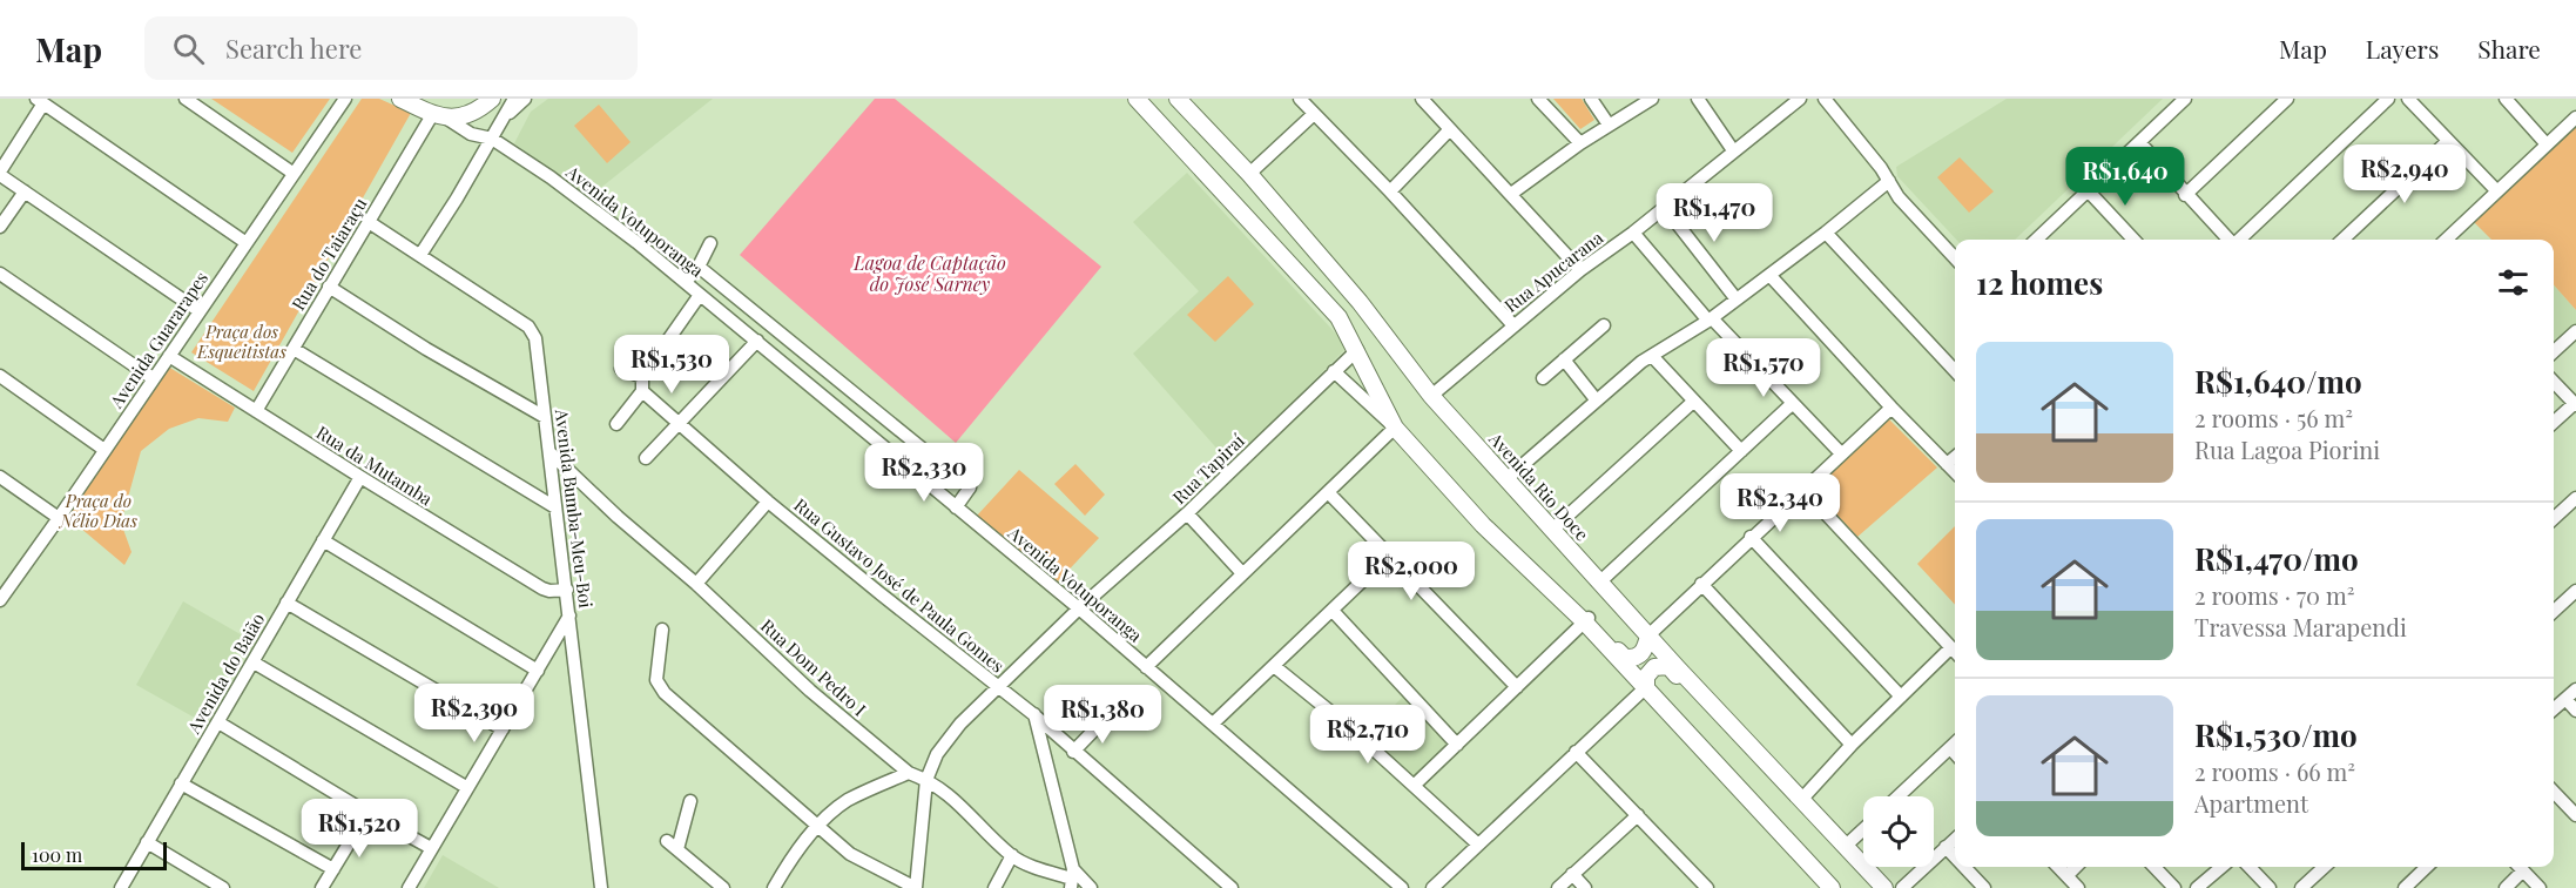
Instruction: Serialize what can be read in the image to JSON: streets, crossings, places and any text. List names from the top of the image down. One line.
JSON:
{"streets":{"main road":["Avenida Rio Doce"],"street":["Avenida Votuporanga","Rua do Taiaraçu","Rua Apucarana","Avenida Guararapes","Rua da Mutamba","Rua Tapiraí","Avenida Bumba-Meu-Boi","Rua Gustavo José de Paula Gomes","Rua Dom Pedro I","Avenida do Baião"]},"crossings":[["Avenida Votuporanga","Rua do Taiaraçu"],["Avenida Votuporanga","Rua Tapiraí"],["Rua do Taiaraçu","Rua da Mutamba"],["Rua do Taiaraçu","Avenida Bumba-Meu-Boi"],["Rua Apucarana","Avenida Rio Doce"],["Avenida Guararapes","Rua da Mutamba"],["Rua da Mutamba","Avenida Bumba-Meu-Boi"],["Rua da Mutamba","Avenida do Baião"],["Rua Tapiraí","Rua Gustavo José de Paula Gomes"],["Rua Tapiraí","Rua Dom Pedro I"],["Avenida Bumba-Meu-Boi","Rua Dom Pedro I"]],"water":["Lagoa de Captação do José Sarney"],"parks":["Praça dos Esqueitistas","Praça do Nélio Dias"],"scale_bar":"100 m","page":{"header":"Map","search":"Search here","nav":["Map","Layers","Share"],"price":["R$2,940","R$1,640","R$1,470","R$1,530","R$1,570","R$2,330","R$2,340","R$2,000","R$2,390","R$1,380","R$2,710","R$1,520"],"heading":"12 homes","list":[{"name":"R$1,640/mo","note":"2 rooms · 56 m² · Rua Lagoa Piorini"},{"name":"R$1,470/mo","note":"2 rooms · 70 m² · Travessa Marapendi"},{"name":"R$1,530/mo","note":"2 rooms · 66 m² · Apartment"}],"scale":"100 m"}}
